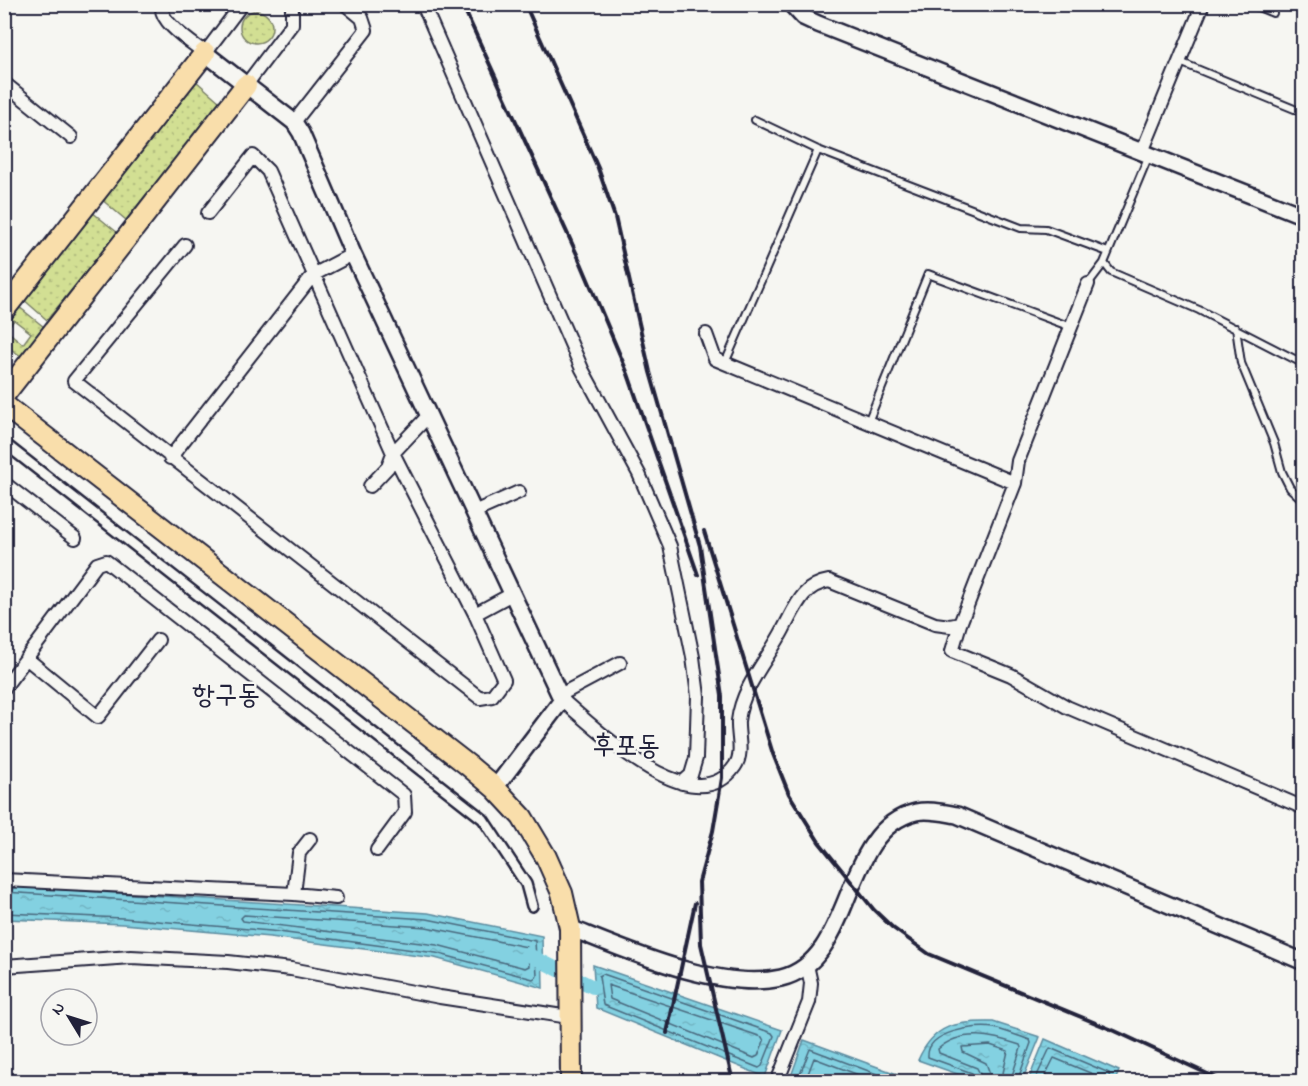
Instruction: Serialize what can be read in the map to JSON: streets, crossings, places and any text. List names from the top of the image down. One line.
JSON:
{"districts":["항구동","후포동"],"north":"top left"}
